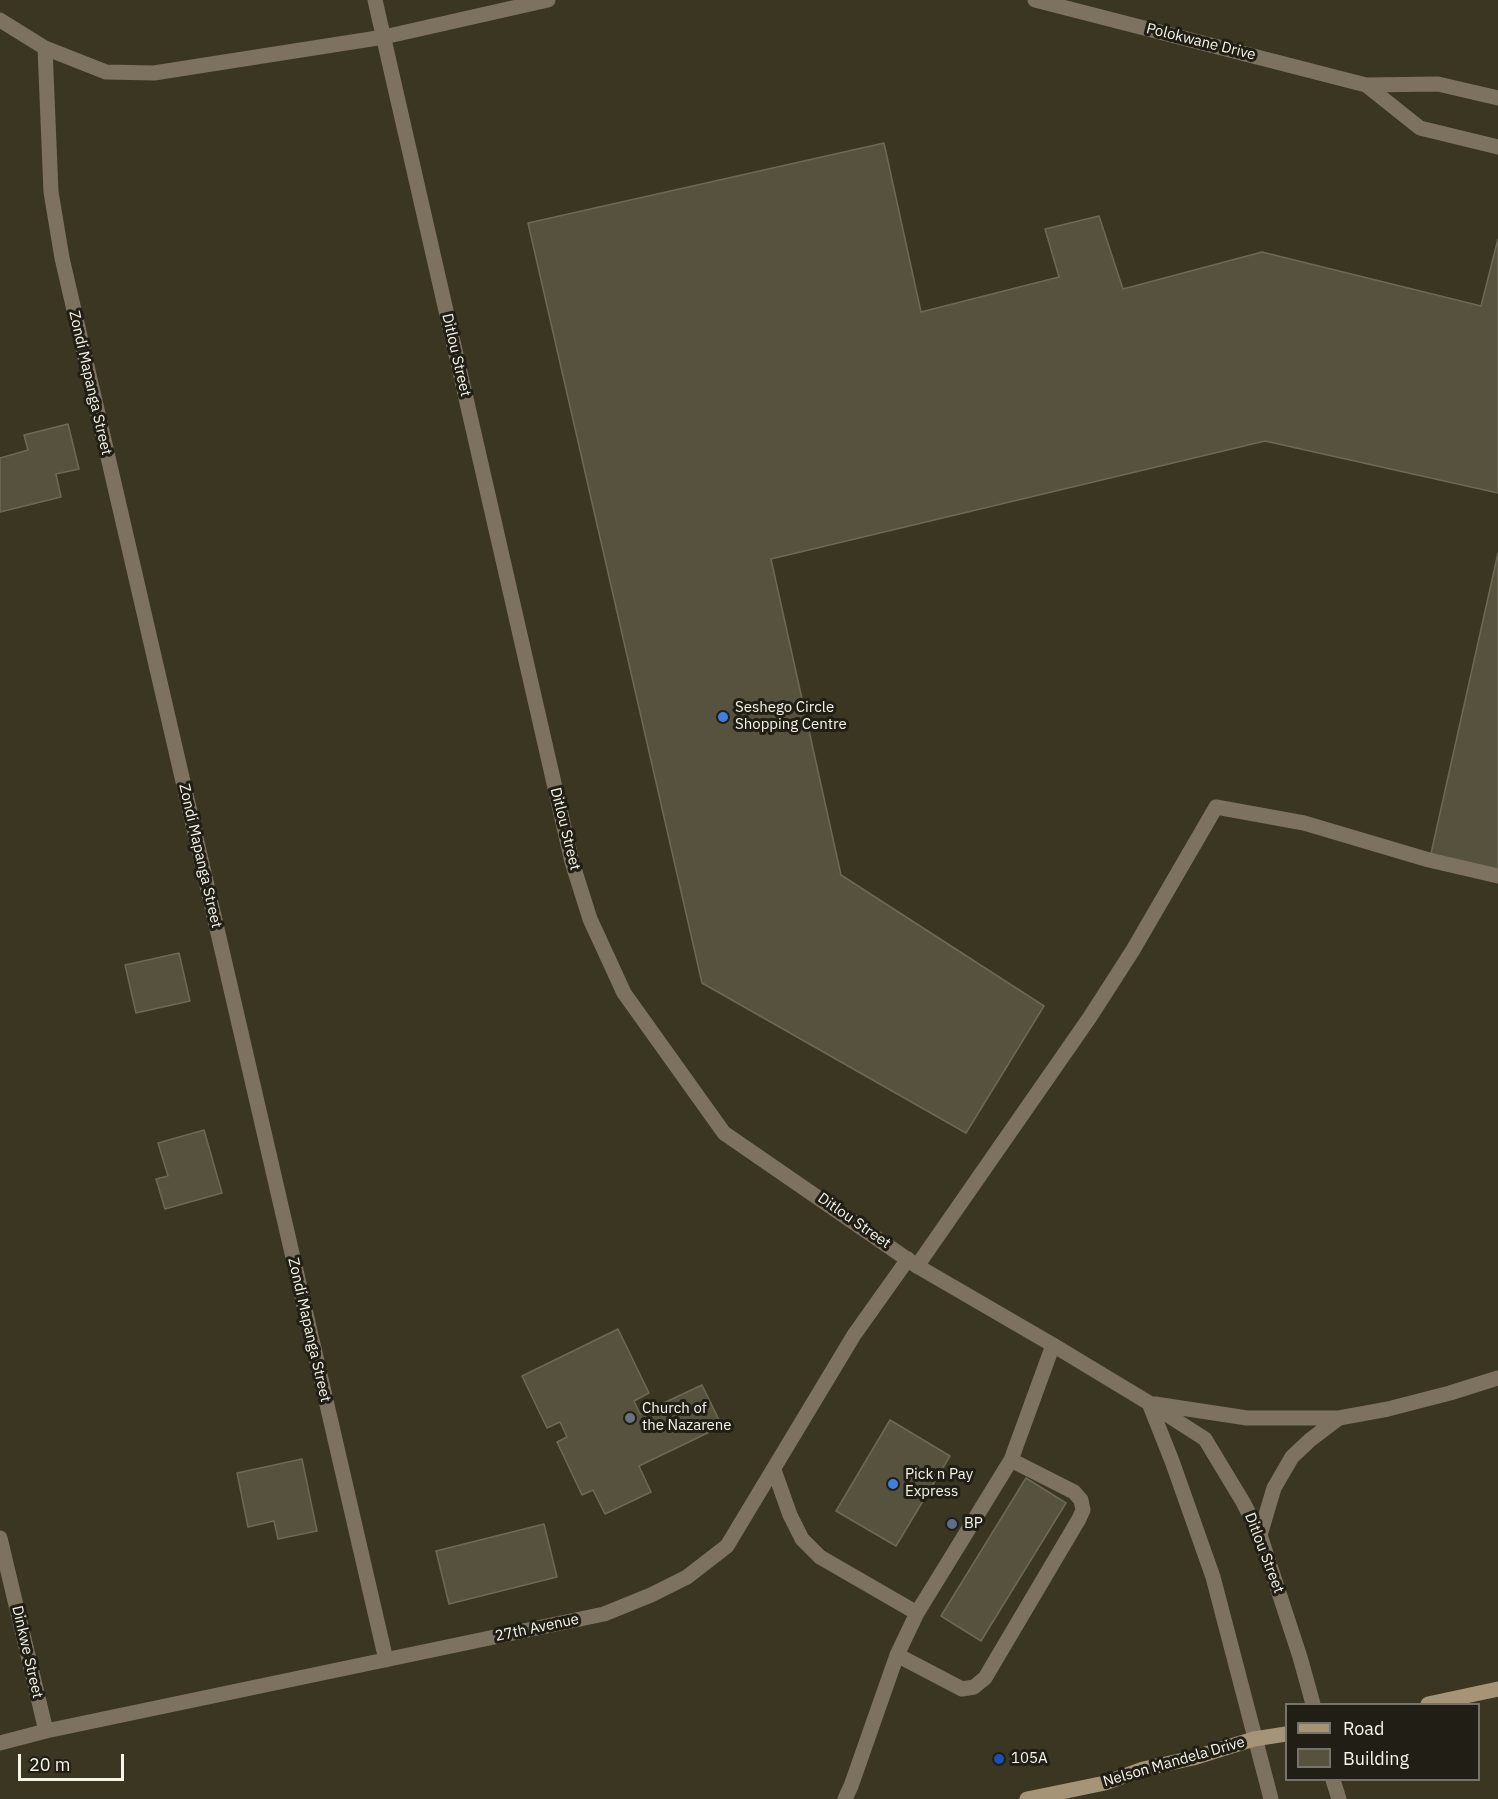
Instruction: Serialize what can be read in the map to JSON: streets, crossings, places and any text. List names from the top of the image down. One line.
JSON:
{"streets":{"main road":["Nelson Mandela Drive"],"street":["Polokwane Drive","Ditlou Street","Zondi Mapanga Street","27th Avenue","Dinkwe Street"]},"crossings":[["Ditlou Street","27th Avenue"],["Zondi Mapanga Street","27th Avenue"],["27th Avenue","Dinkwe Street"]],"places":["Seshego Circle Shopping Centre","Church of the Nazarene","Pick n Pay Express","BP","105A"],"legend":["Road","Building"],"scale_bar":"20 m"}
